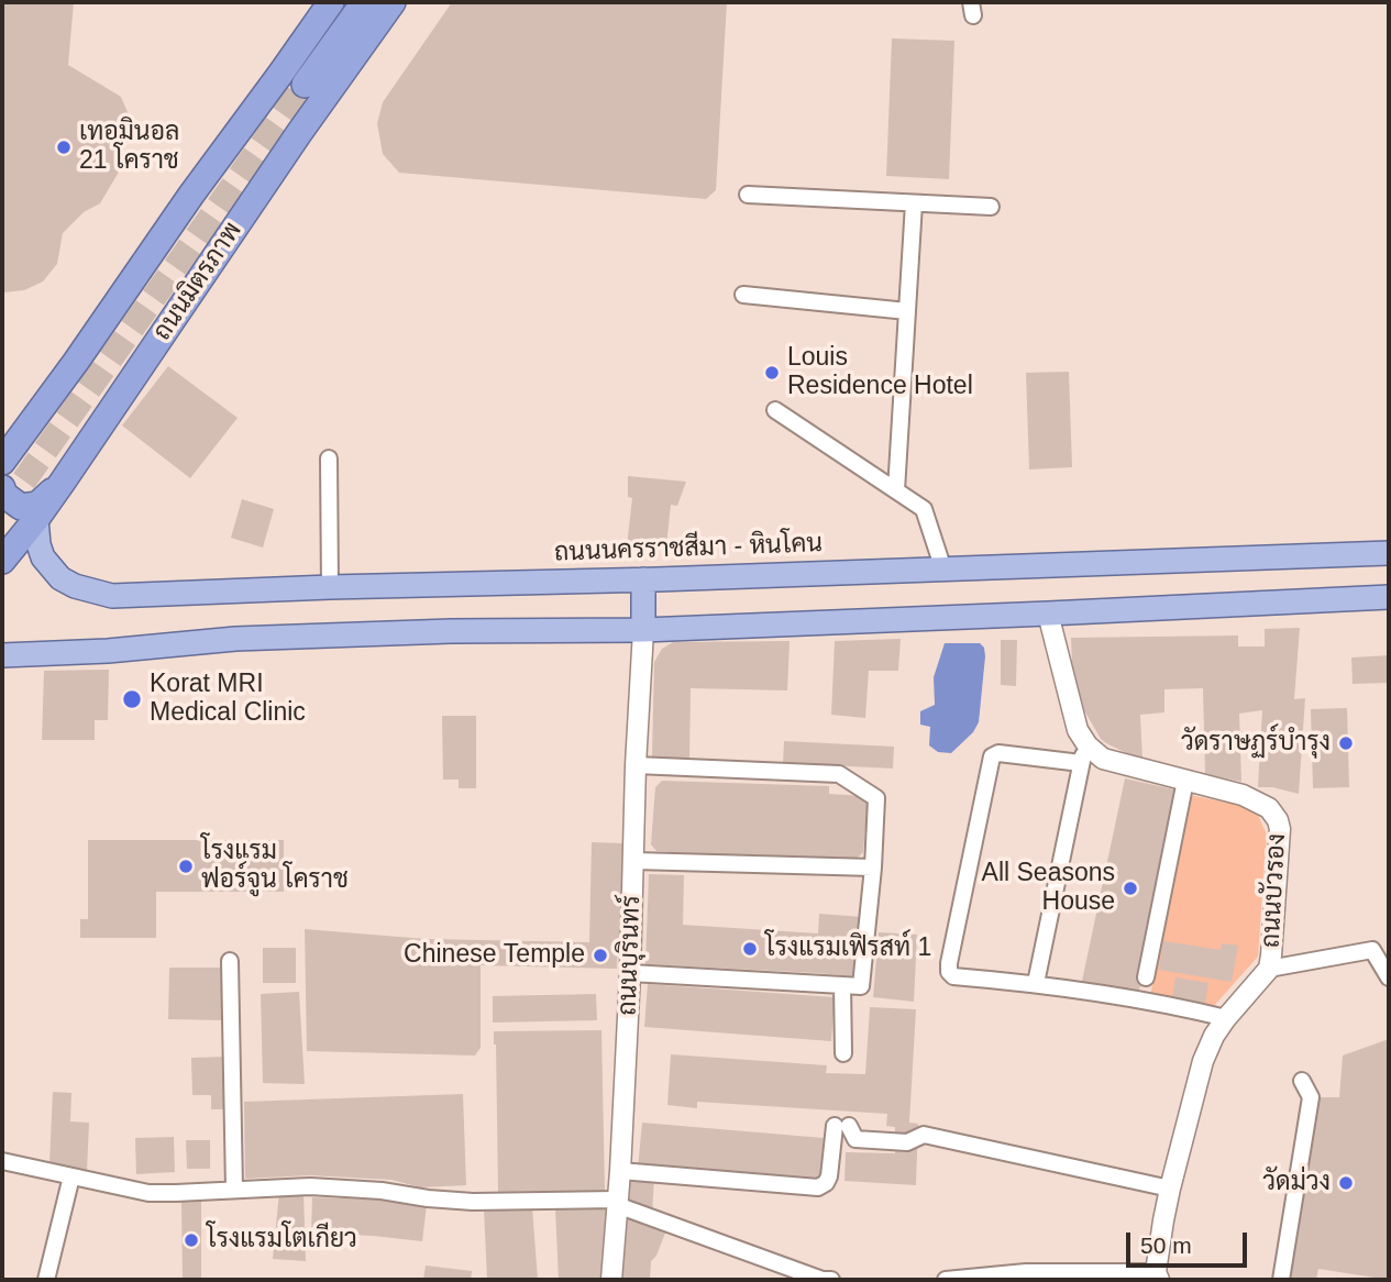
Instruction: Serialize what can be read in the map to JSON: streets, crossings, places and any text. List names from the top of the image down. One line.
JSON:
{"streets":{"highway":["ถนนมิตรภาพ"],"main road":["ถนนนครราชสีมา - หินโคน"],"street":["ถนนบัวรอง","ถนนบุรินทร์"]},"crossings":[["ถนนมิตรภาพ","ถนนนครราชสีมา - หินโคน"]],"places":["เทอมินอล 21 โคราช","Louis Residence Hotel","Korat MRI Medical Clinic","วัดราษฏร์บำรุง","โรงแรม ฟอร์จูน โคราช","All Seasons House","โรงแรมเฟิรสท์ 1","Chinese Temple","วัดม่วง","โรงแรมโตเกียว"],"scale_bar":"50 m"}
